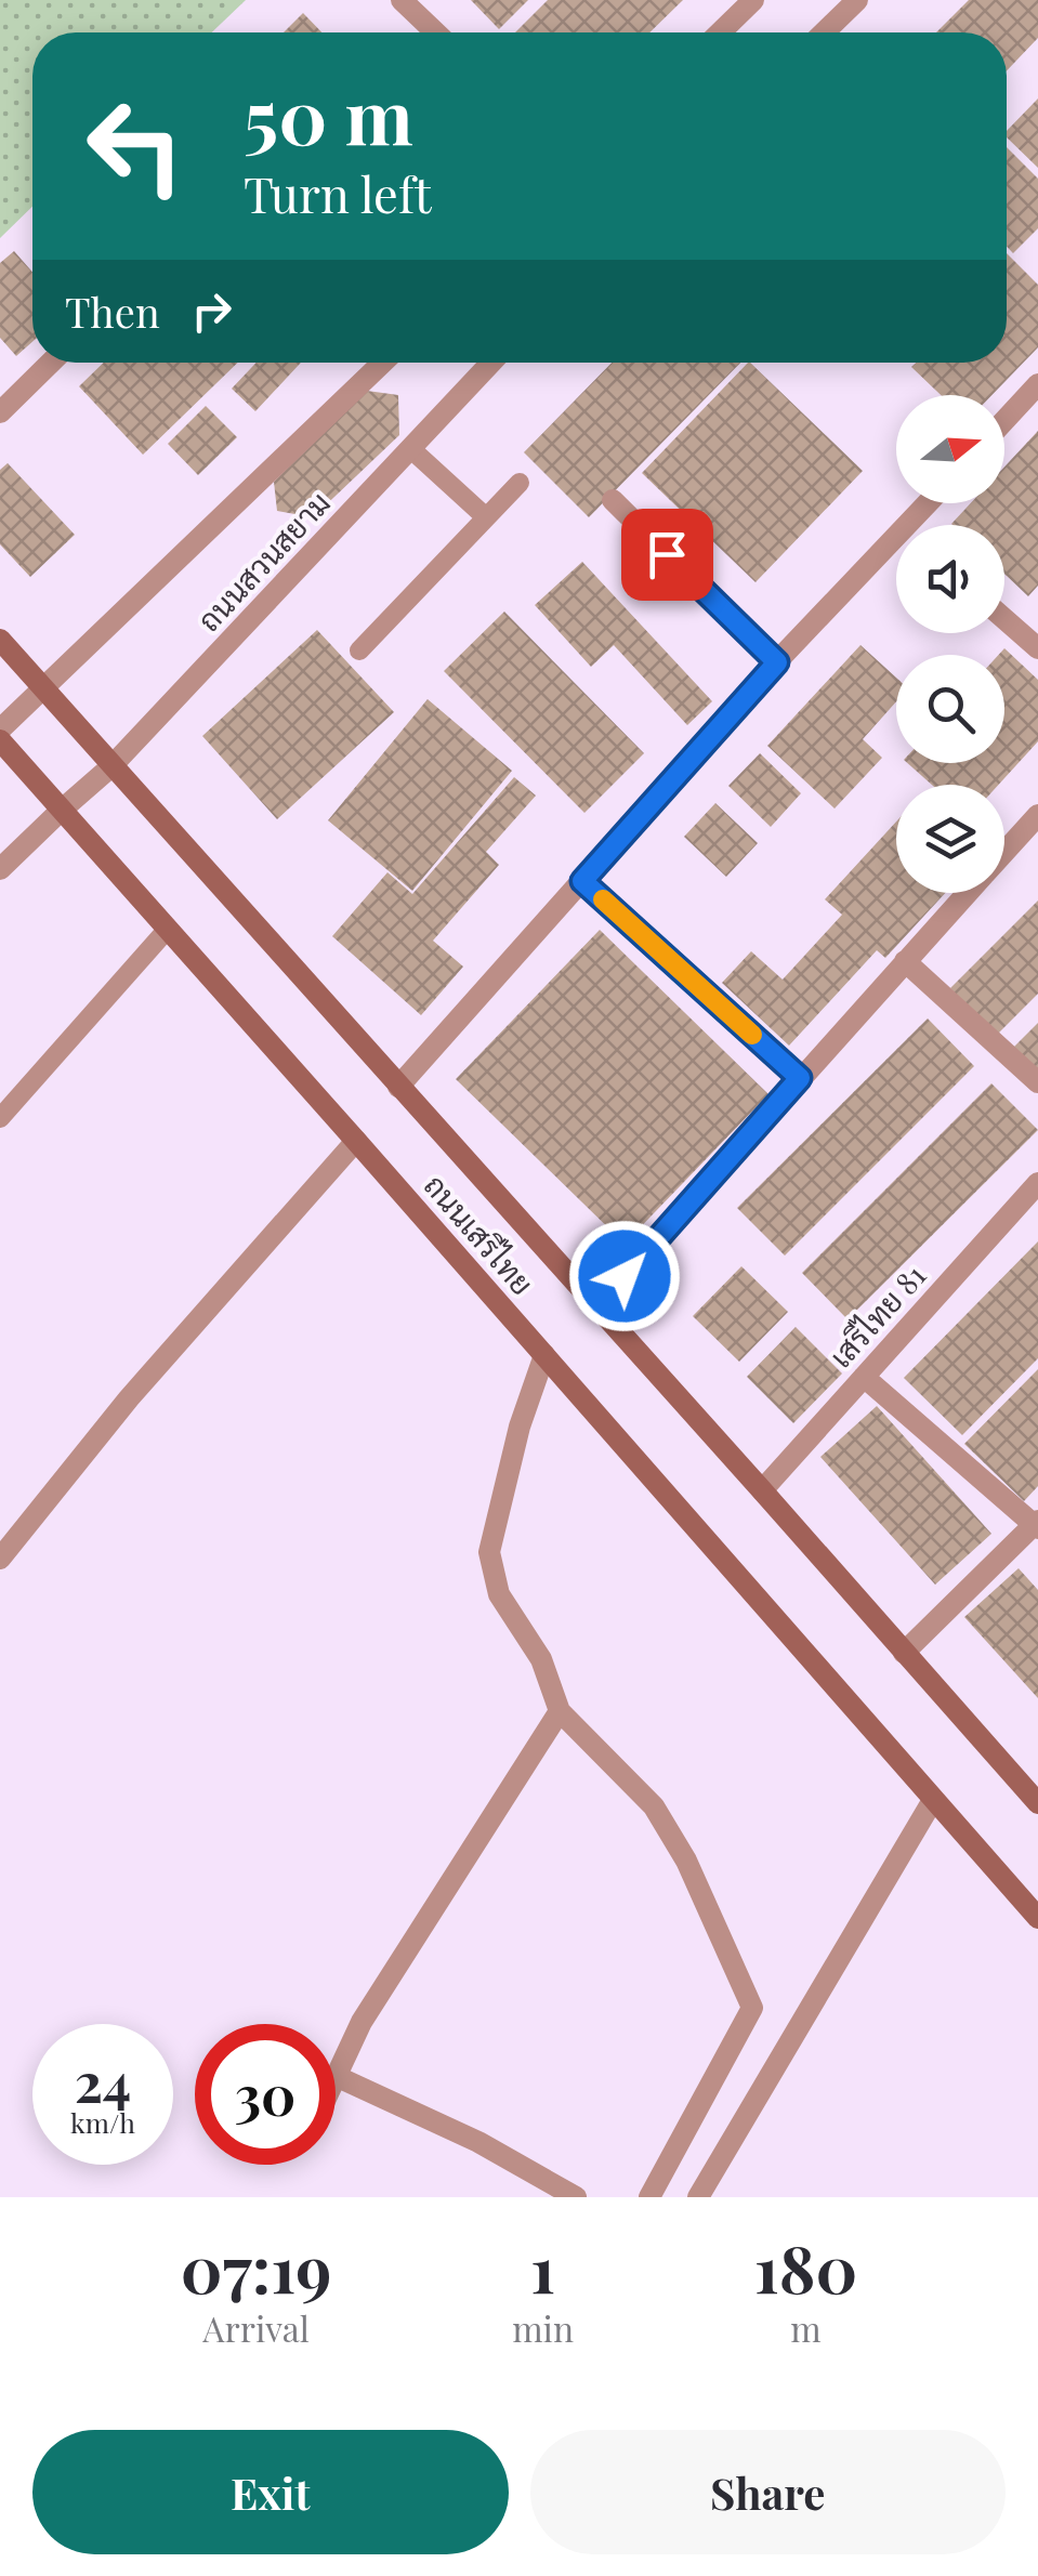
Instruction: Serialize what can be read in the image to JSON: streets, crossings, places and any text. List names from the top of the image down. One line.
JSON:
{"streets":{"main road":["ถนนเสรีไทย"],"street":["ถนนสวนสยาม","เสรีไทย 81"]},"crossings":[["ถนนสวนสยาม","ถนนเสรีไทย"],["ถนนเสรีไทย","เสรีไทย 81"]],"north":"right","page":{"turn":["50 m","Turn left"],"then":"Then","speed":"24 km/h","limit":"30","eta":["07:19","Arrival","1","min","180","m"],"buttons":["Exit","Share"]}}
